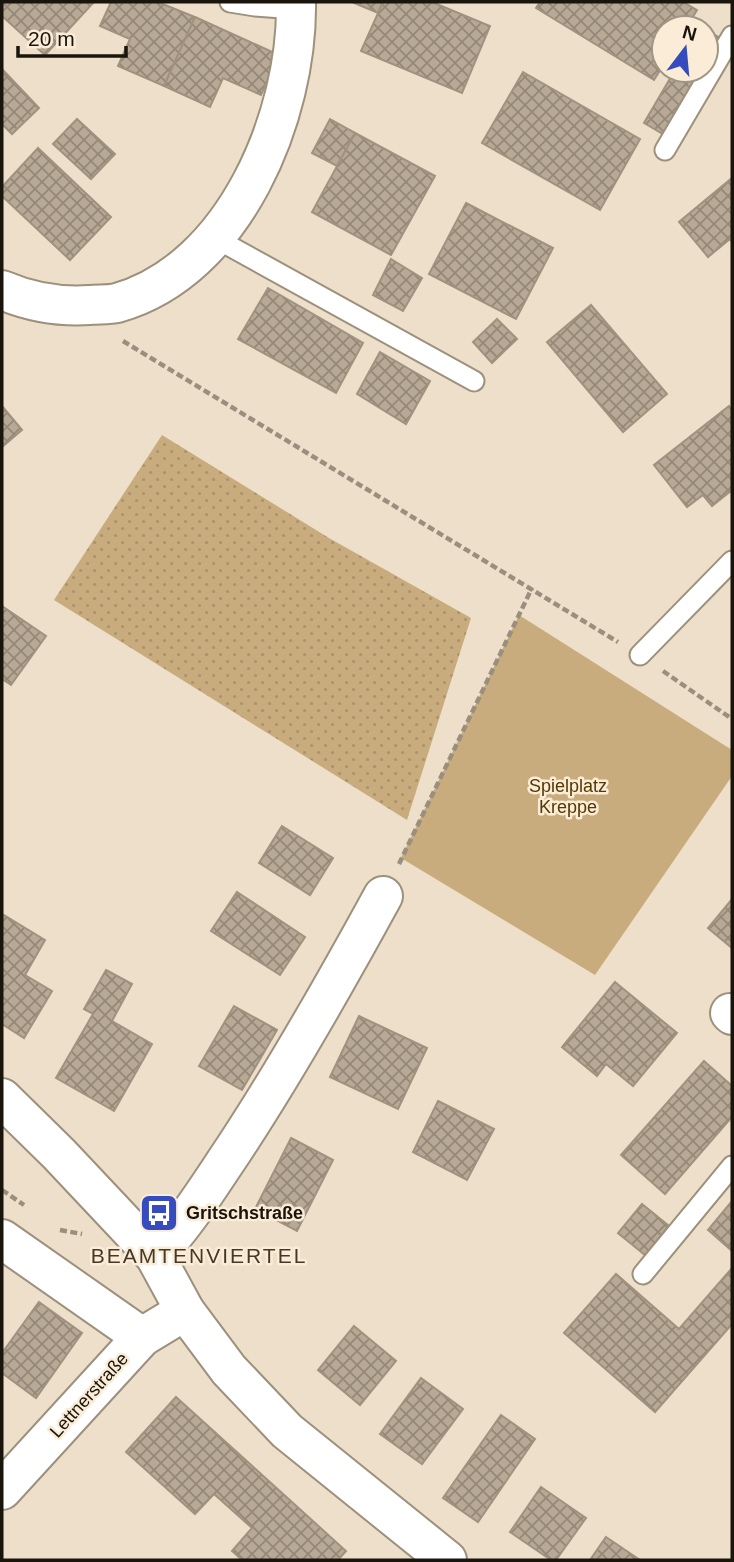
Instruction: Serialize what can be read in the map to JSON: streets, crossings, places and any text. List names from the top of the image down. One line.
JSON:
{"streets":{"street":["Lettnerstraße"]},"districts":["BEAMTENVIERTEL"],"parks":["Spielplatz Kreppe"],"places":{"bus stop":["Gritschstraße"]},"scale_bar":"20 m","north":"top"}
